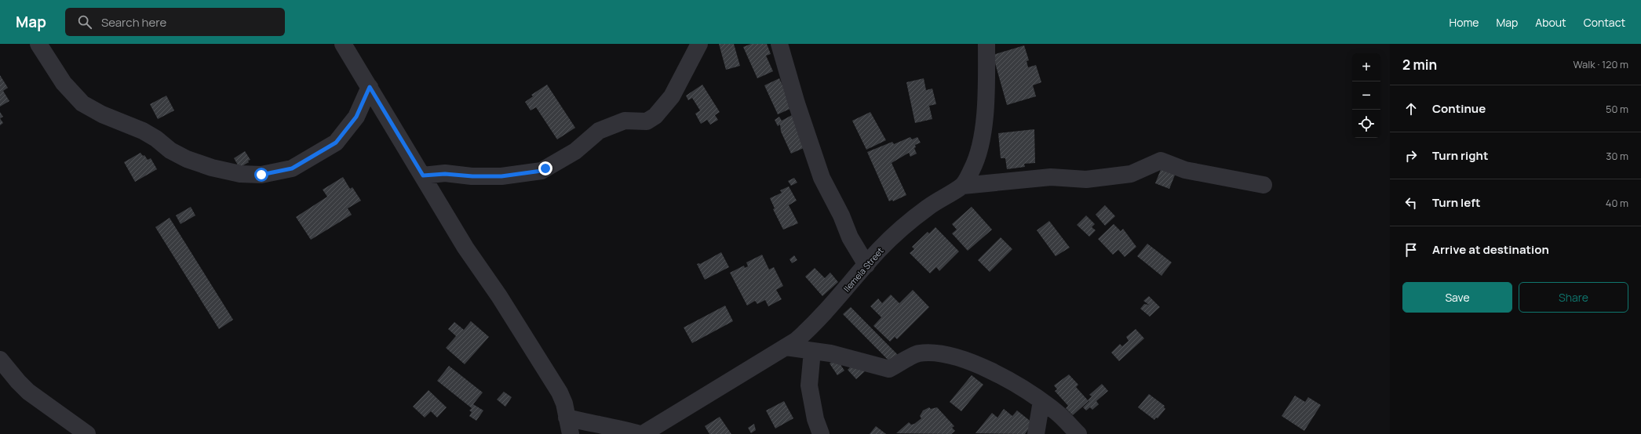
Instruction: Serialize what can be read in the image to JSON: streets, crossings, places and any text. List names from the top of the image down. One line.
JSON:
{"streets":{"street":["Ilemela Street"]},"page":{"header":"Map","search":"Search here","nav":["Home","Map","About","Contact"],"heading":["2 min","Walk · 120 m"],"map_buttons":["+","−"],"list":[["Continue","50 m"],["Turn right","30 m"],["Turn left","40 m"],"Arrive at destination"],"buttons":["Save","Share"]}}
